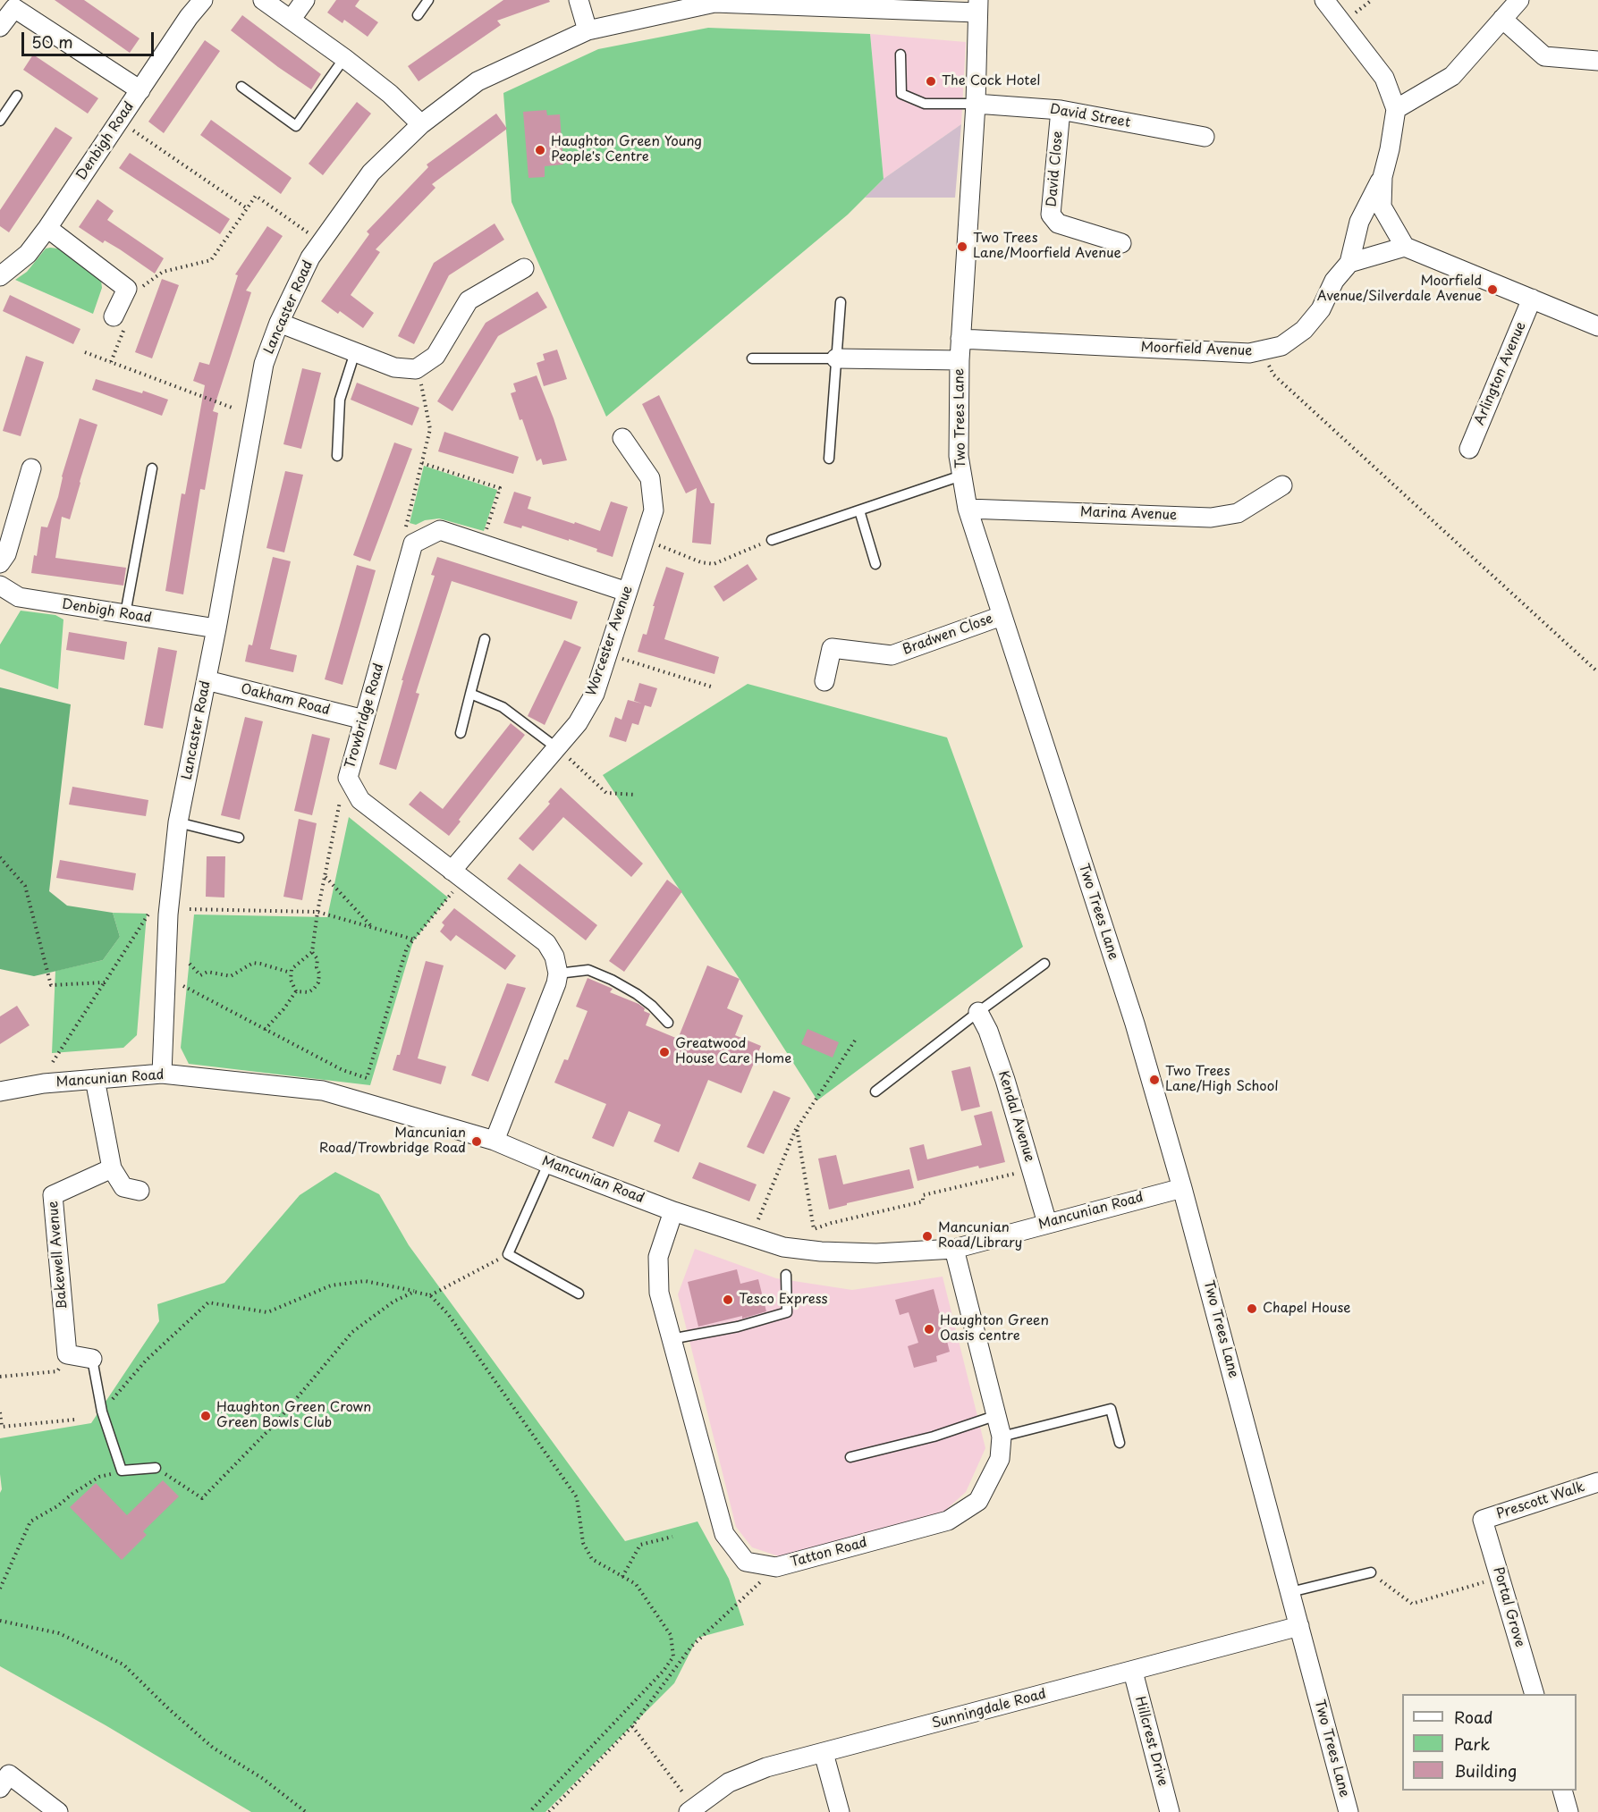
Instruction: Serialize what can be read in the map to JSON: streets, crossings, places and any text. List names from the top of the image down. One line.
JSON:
{"streets":{"street":["David Street","Denbigh Road","David Close","Lancaster Road","Moorfield Avenue","Arlington Avenue","Two Trees Lane","Marina Avenue","Bradwen Close","Worcester Avenue","Oakham Road","Trowbridge Road","Mancunian Road","Kendal Avenue","Bakewell Avenue","Prescott Walk","Tatton Road","Portal Grove","Sunningdale Road","Hillcrest Drive"]},"crossings":[["David Street","David Close"],["David Street","Two Trees Lane"],["Denbigh Road","Lancaster Road"],["Lancaster Road","Two Trees Lane"],["Lancaster Road","Oakham Road"],["Lancaster Road","Mancunian Road"],["Moorfield Avenue","Two Trees Lane"],["Two Trees Lane","Marina Avenue"],["Two Trees Lane","Bradwen Close"],["Two Trees Lane","Mancunian Road"],["Two Trees Lane","Sunningdale Road"],["Worcester Avenue","Trowbridge Road"],["Oakham Road","Trowbridge Road"],["Mancunian Road","Kendal Avenue"],["Mancunian Road","Tatton Road"],["Prescott Walk","Portal Grove"],["Sunningdale Road","Hillcrest Drive"]],"places":["The Cock Hotel","Haughton Green Young People's Centre","Two Trees Lane/Moorfield Avenue","Moorfield Avenue/Silverdale Avenue","Greatwood House Care Home","Two Trees Lane/High School","Mancunian Road/Trowbridge Road","Mancunian Road/Library","Tesco Express","Chapel House","Haughton Green Oasis centre","Haughton Green Crown Green Bowls Club"],"legend":["Road","Park","Building"],"scale_bar":"50 m"}
